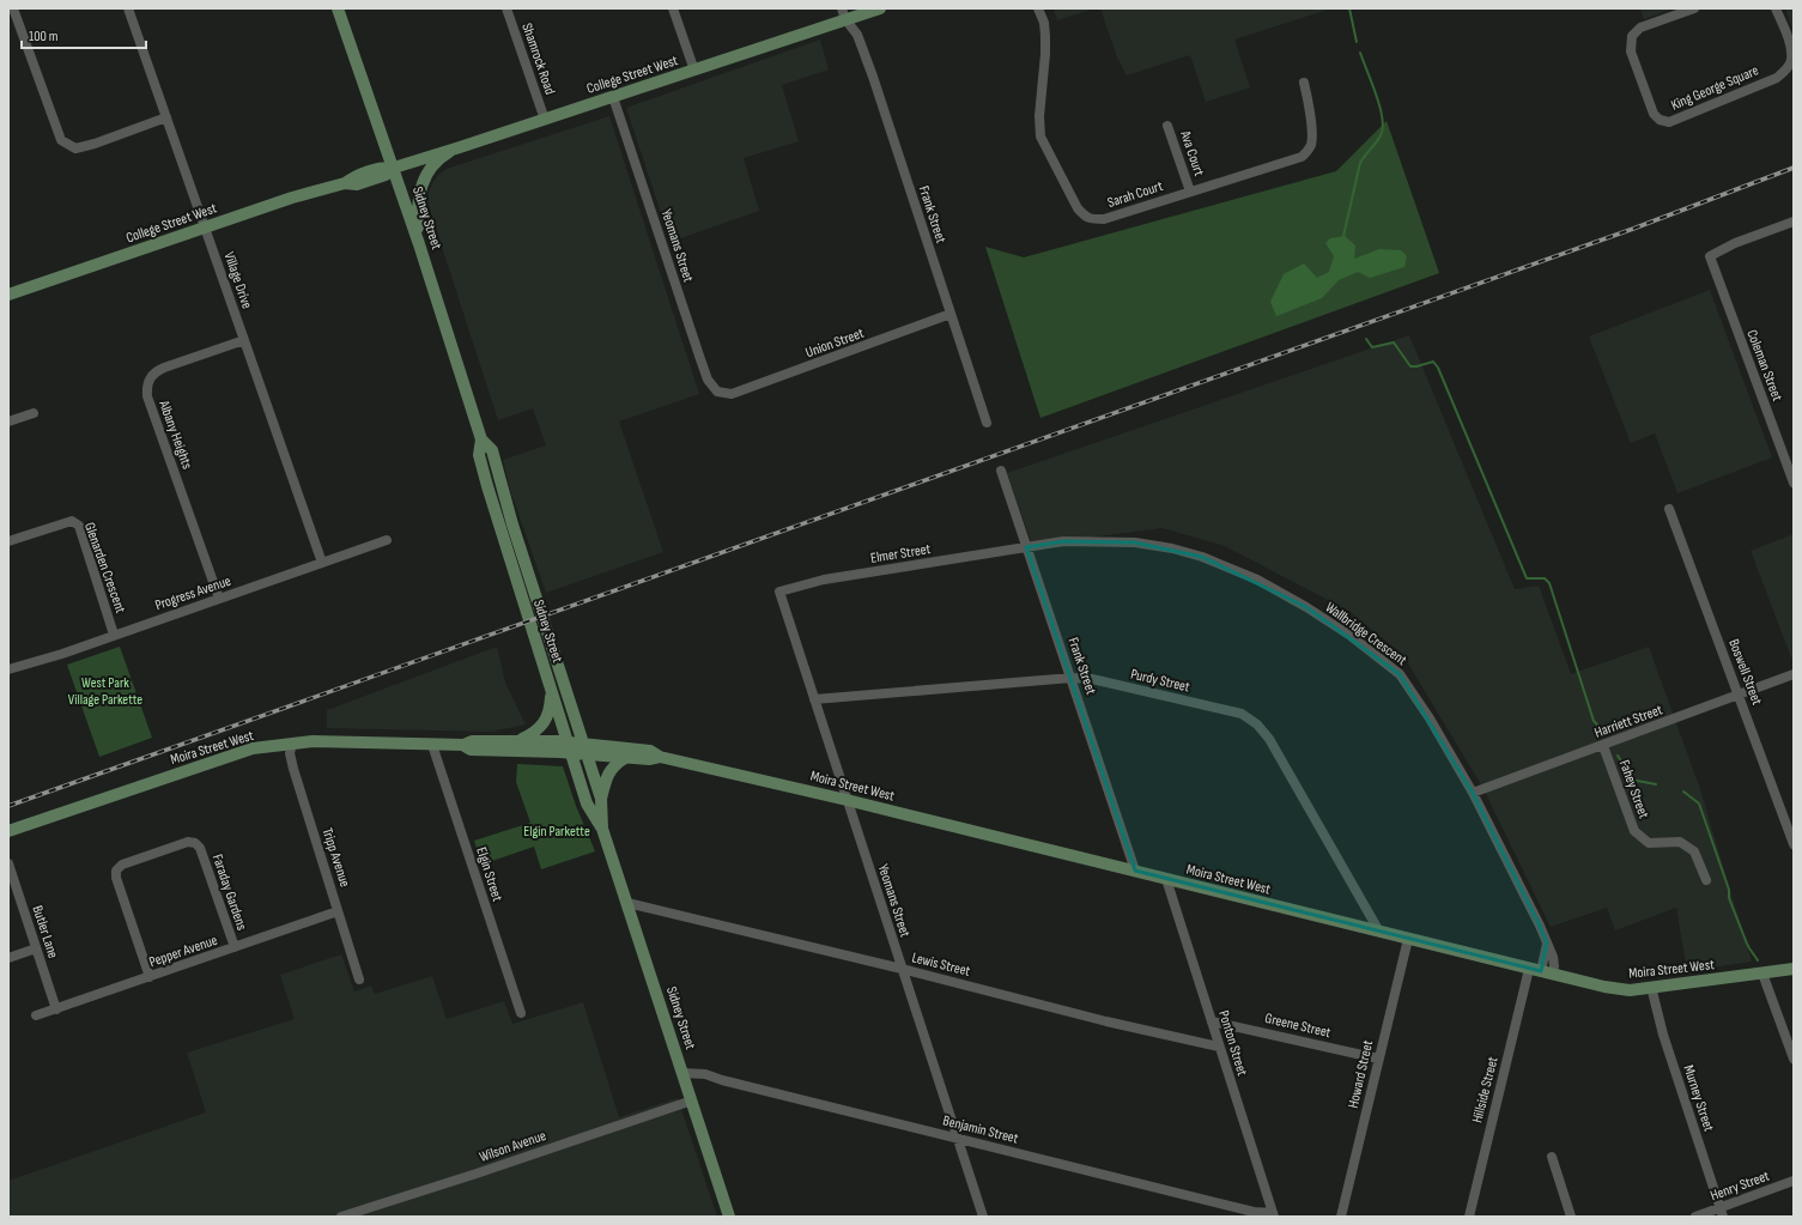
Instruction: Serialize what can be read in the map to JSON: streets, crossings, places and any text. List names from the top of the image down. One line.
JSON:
{"streets":{"main road":["College Street West","Sidney Street","Moira Street West"],"street":["Shamrock Road","King George Square","Ava Court","Sarah Court","Frank Street","Yeomans Street","Village Drive","Union Street","Coleman Street","Albany Heights","Elmer Street","Glenarden Crescent","Progress Avenue","Wallbridge Crescent","Boswell Street","Purdy Street","Harriett Street","Fahey Street","Tripp Avenue","Elgin Street","Faraday Gardens","Butler Lane","Pepper Avenue","Lewis Street","Greene Street","Ponton Street","Howard Street","Hillside Street","Murney Street","Benjamin Street","Wilson Avenue","Henry Street"]},"crossings":[["Shamrock Road","College Street West"],["College Street West","Frank Street"],["College Street West","Sidney Street"],["College Street West","Yeomans Street"],["College Street West","Village Drive"],["Ava Court","Sarah Court"],["Frank Street","Union Street"],["Frank Street","Elmer Street"],["Frank Street","Wallbridge Crescent"],["Frank Street","Purdy Street"],["Frank Street","Moira Street West"],["Sidney Street","Moira Street West"],["Sidney Street","Lewis Street"],["Sidney Street","Benjamin Street"],["Sidney Street","Wilson Avenue"],["Yeomans Street","Union Street"],["Yeomans Street","Elmer Street"],["Yeomans Street","Purdy Street"],["Yeomans Street","Moira Street West"],["Yeomans Street","Lewis Street"],["Yeomans Street","Benjamin Street"],["Village Drive","Albany Heights"],["Village Drive","Progress Avenue"],["Albany Heights","Progress Avenue"],["Elmer Street","Wallbridge Crescent"],["Glenarden Crescent","Progress Avenue"],["Wallbridge Crescent","Harriett Street"],["Wallbridge Crescent","Moira Street West"],["Wallbridge Crescent","Hillside Street"],["Boswell Street","Harriett Street"],["Purdy Street","Moira Street West"],["Harriett Street","Fahey Street"],["Moira Street West","Tripp Avenue"],["Moira Street West","Elgin Street"],["Moira Street West","Ponton Street"],["Moira Street West","Howard Street"],["Moira Street West","Hillside Street"],["Moira Street West","Murney Street"],["Tripp Avenue","Pepper Avenue"],["Faraday Gardens","Pepper Avenue"],["Butler Lane","Pepper Avenue"],["Lewis Street","Ponton Street"],["Greene Street","Ponton Street"],["Greene Street","Howard Street"],["Ponton Street","Benjamin Street"],["Murney Street","Henry Street"]],"parks":["West Park Village Parkette","Elgin Parkette"],"scale_bar":"100 m"}
